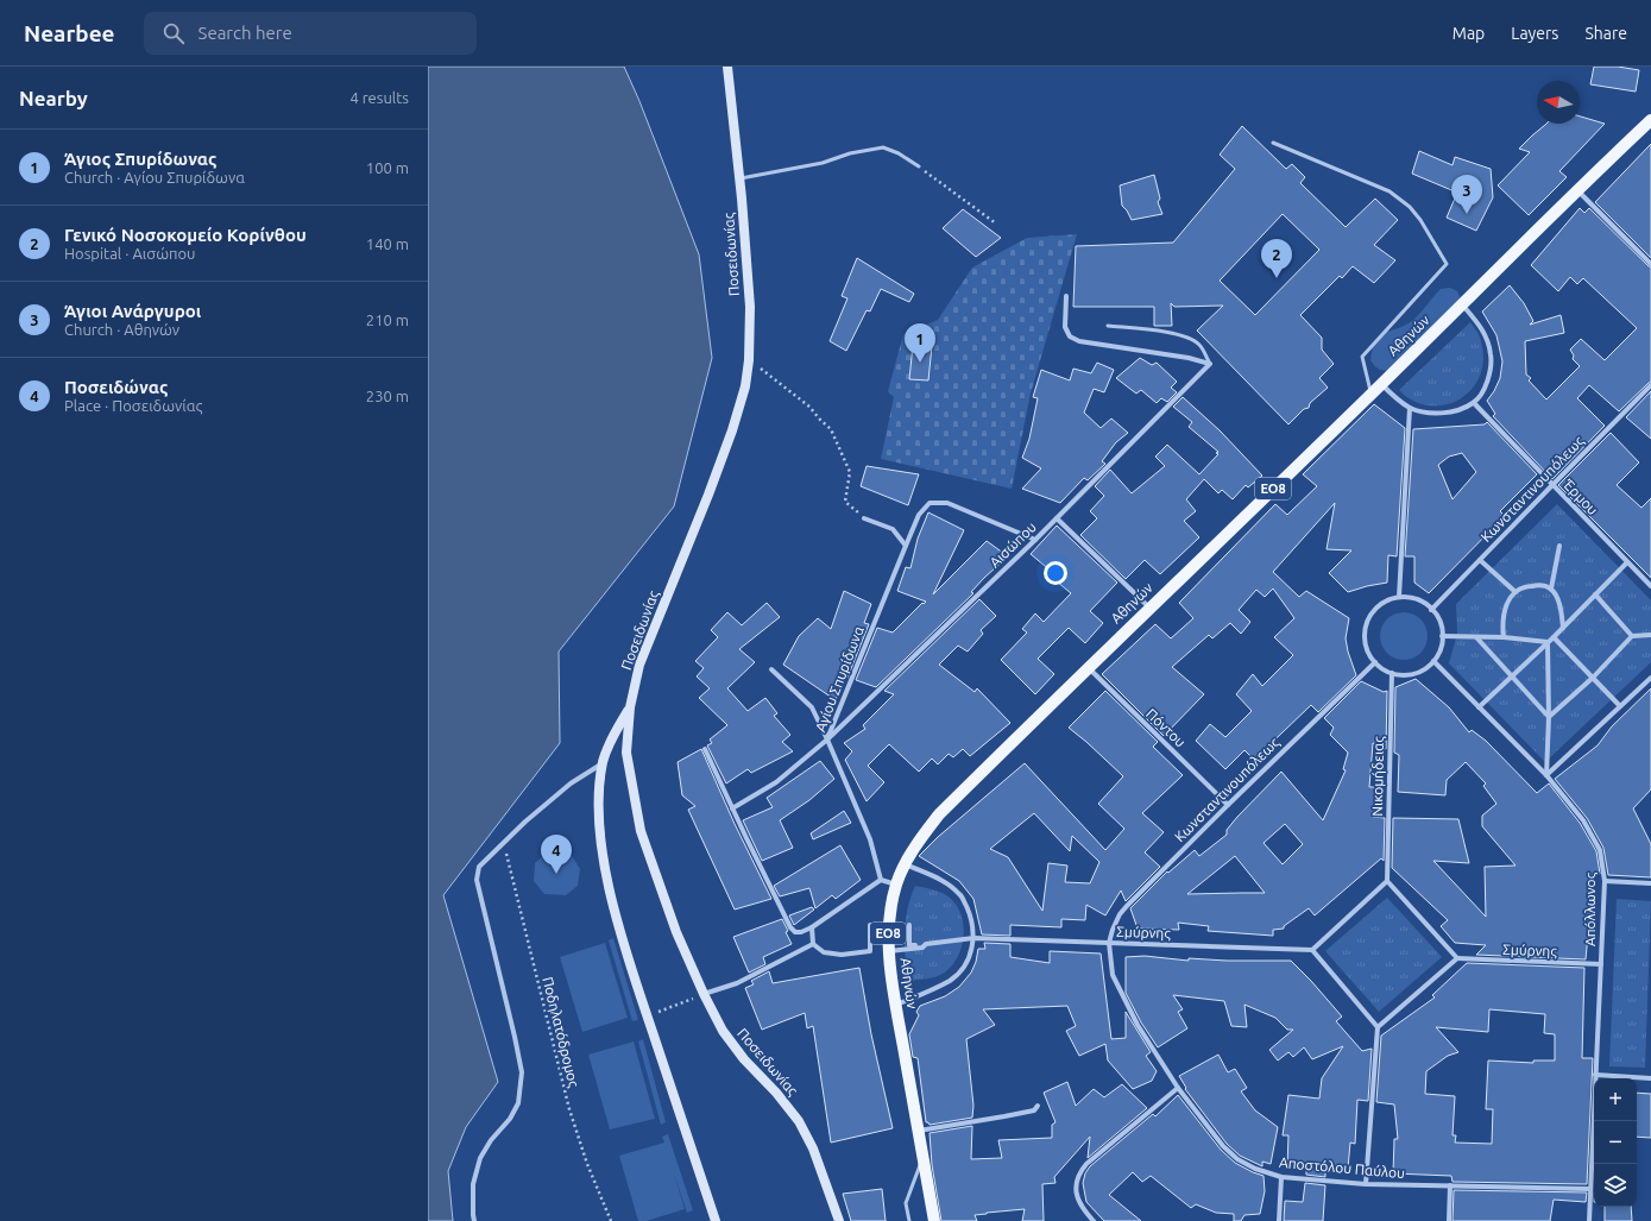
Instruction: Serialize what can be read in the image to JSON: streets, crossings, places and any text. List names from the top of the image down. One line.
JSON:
{"streets":{"main road":["Αθηνών","ΕΟ8"],"street":["Ποσειδωνίας","Κωνσταντινουπόλεως","Έρμου","Αισώπου","Αγίου Σπυρίδωνα","Πόντου","Νικομήδειας","Απόλλωνος","Σμύρνης","Αποστόλου Παύλου"],"path":["Ποδηλατόδρομος"]},"crossings":[["Αθηνών","Πόντου"],["Αθηνών","Σμύρνης"],["Κωνσταντινουπόλεως","Έρμου"],["Κωνσταντινουπόλεως","Πόντου"],["Κωνσταντινουπόλεως","Νικομήδειας"],["Κωνσταντινουπόλεως","Απόλλωνος"],["Κωνσταντινουπόλεως","Σμύρνης"],["Κωνσταντινουπόλεως","Αποστόλου Παύλου"],["Αισώπου","Αγίου Σπυρίδωνα"],["Νικομήδειας","Απόλλωνος"],["Απόλλωνος","Σμύρνης"],["Απόλλωνος","Αποστόλου Παύλου"],["Σμύρνης","Αποστόλου Παύλου"]],"north":"left","page":{"header":"Nearbee","search":"Search here","nav":["Map","Layers","Share"],"heading":["Nearby","4 results"],"list":[{"mark":"1","name":"Άγιος Σπυρίδωνας","note":"Church · Αγίου Σπυρίδωνα","value":"100 m"},{"mark":"2","name":"Γενικό Νοσοκομείο Κορίνθου","note":"Hospital · Αισώπου","value":"140 m"},{"mark":"3","name":"Άγιοι Ανάργυροι","note":"Church · Αθηνών","value":"210 m"},{"mark":"4","name":"Ποσειδώνας","note":"Place · Ποσειδωνίας","value":"230 m"}],"pins":["3","2","1","4"],"map_buttons":["+","−"]}}
